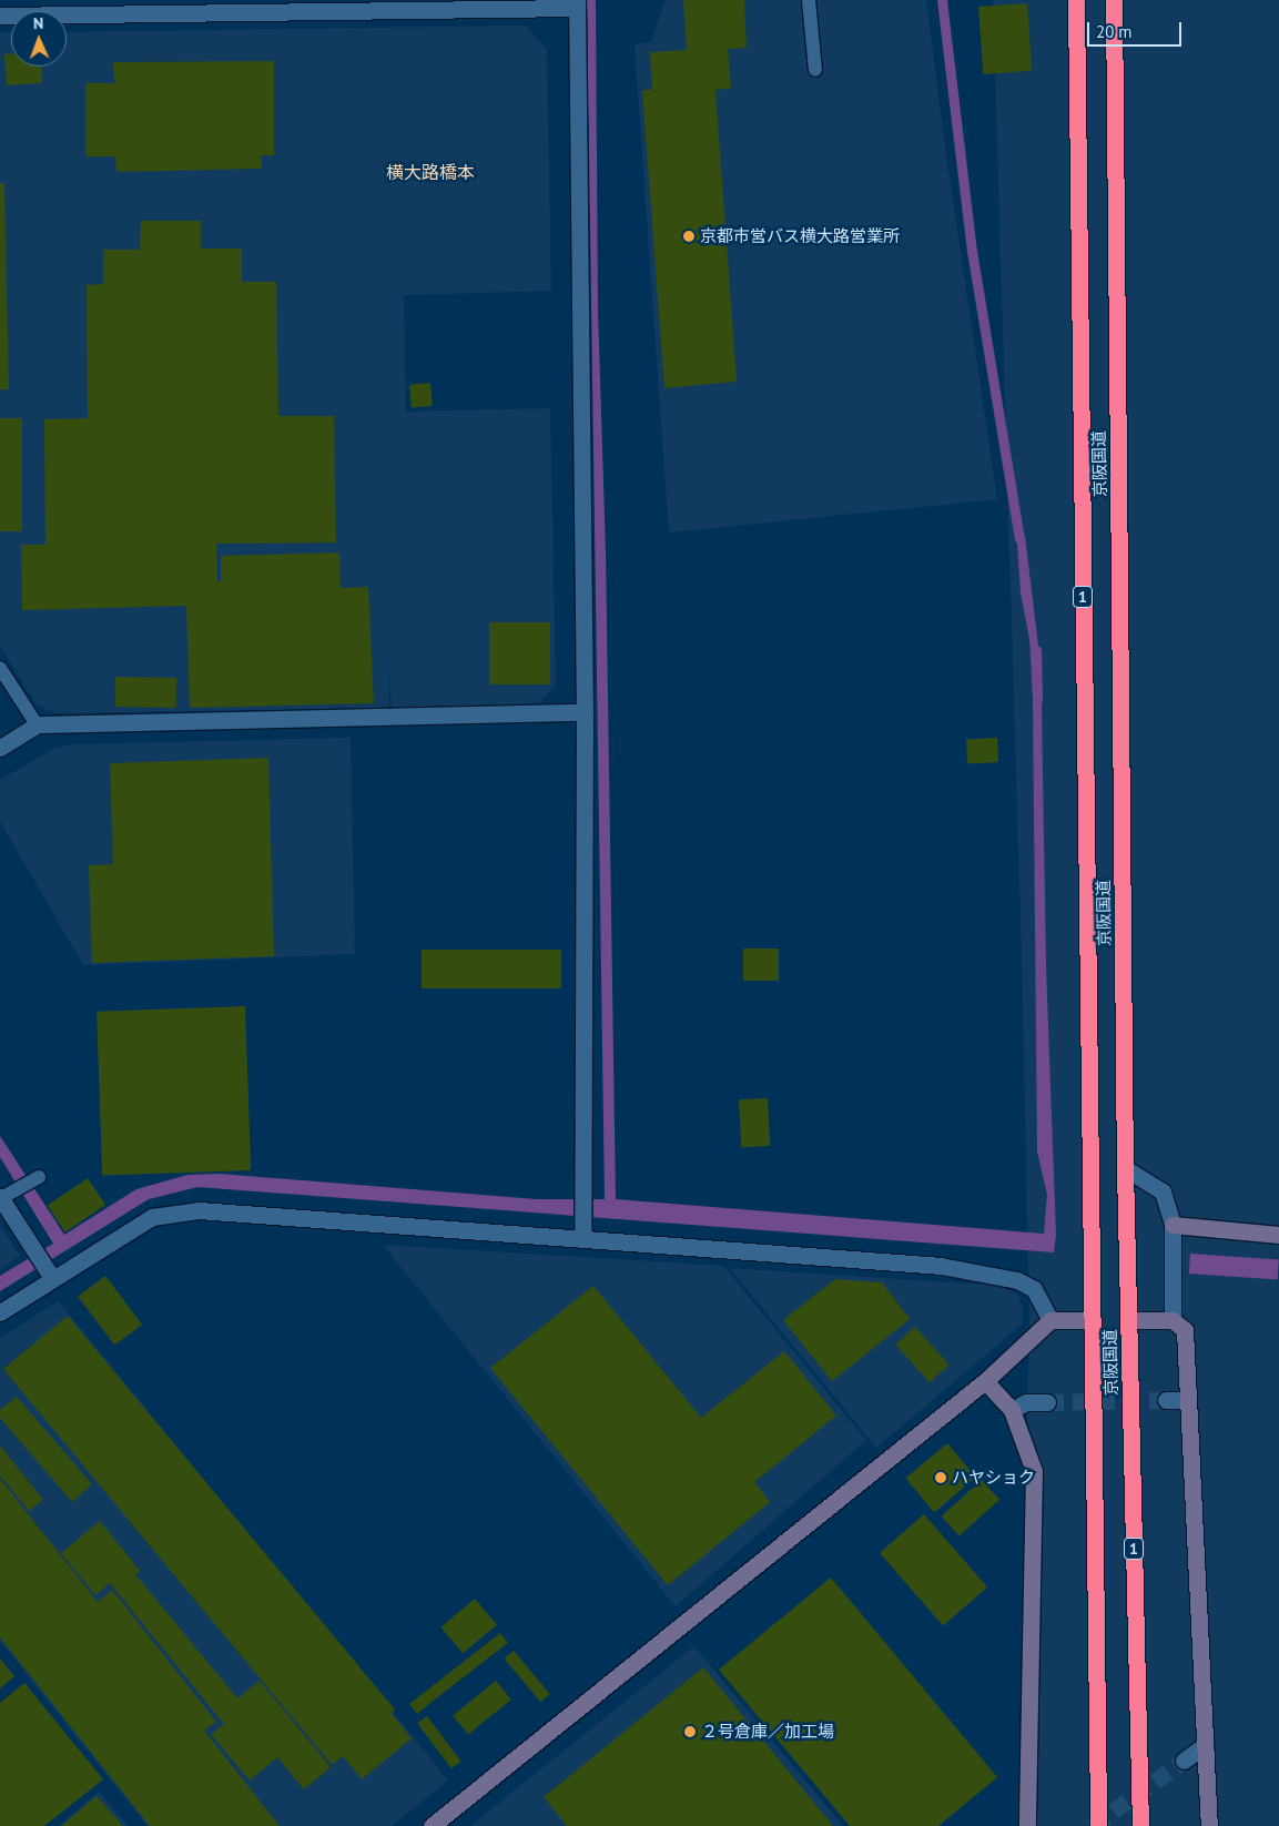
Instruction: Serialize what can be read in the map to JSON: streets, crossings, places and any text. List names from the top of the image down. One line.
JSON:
{"streets":{"highway":["京阪国道","1"]},"districts":["横大路橋本"],"places":["京都市営バス横大路営業所","ハヤショク","２号倉庫／加工場"],"scale_bar":"20 m","north":"top"}
